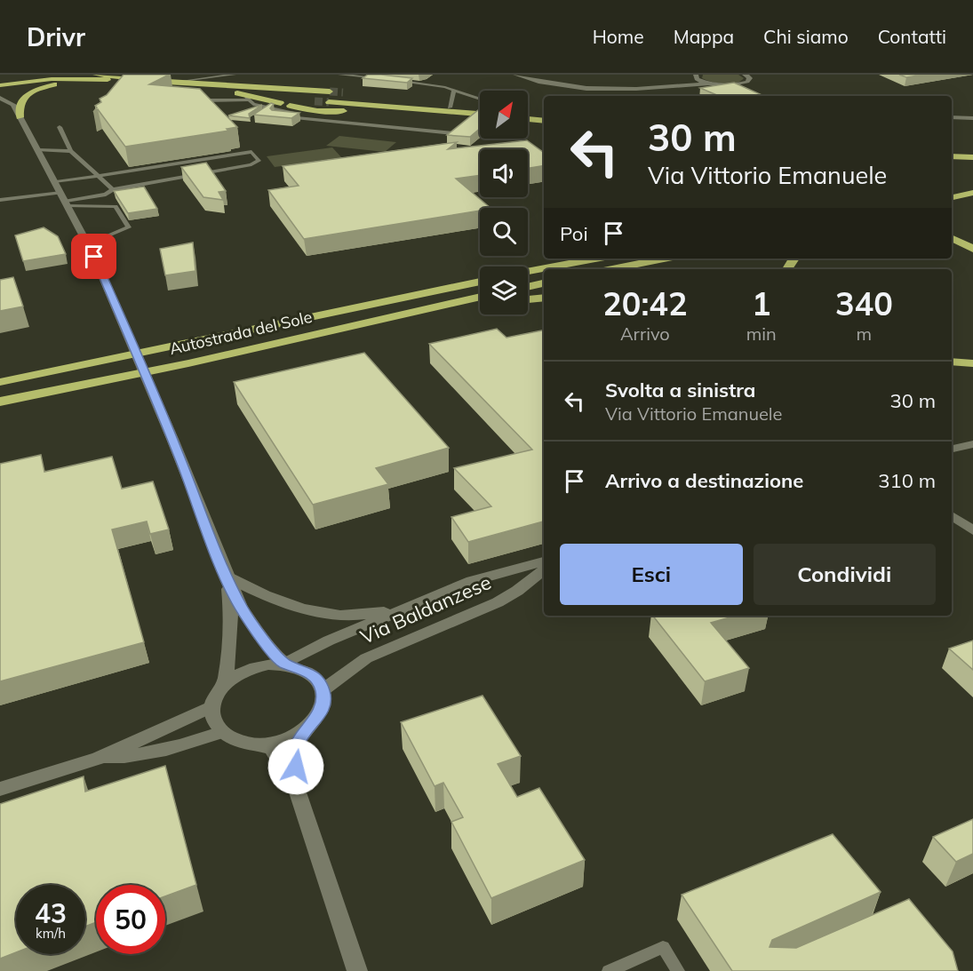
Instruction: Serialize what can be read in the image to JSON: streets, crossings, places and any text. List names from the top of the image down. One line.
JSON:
{"streets":{"highway":["Autostrada del Sole"],"main road":["Via Baldanzese"]},"north":"top right","page":{"header":"Drivr","nav":["Home","Mappa","Chi siamo","Contatti"],"turn":["30 m","Via Vittorio Emanuele"],"then":"Poi","eta":["20:42","Arrivo","1","min","340","m"],"list":[{"name":"Svolta a sinistra","note":"Via Vittorio Emanuele","value":"30 m"},{"name":"Arrivo a destinazione","value":"310 m"}],"buttons":["Esci","Condividi"],"speed":"43 km/h","limit":"50"}}
